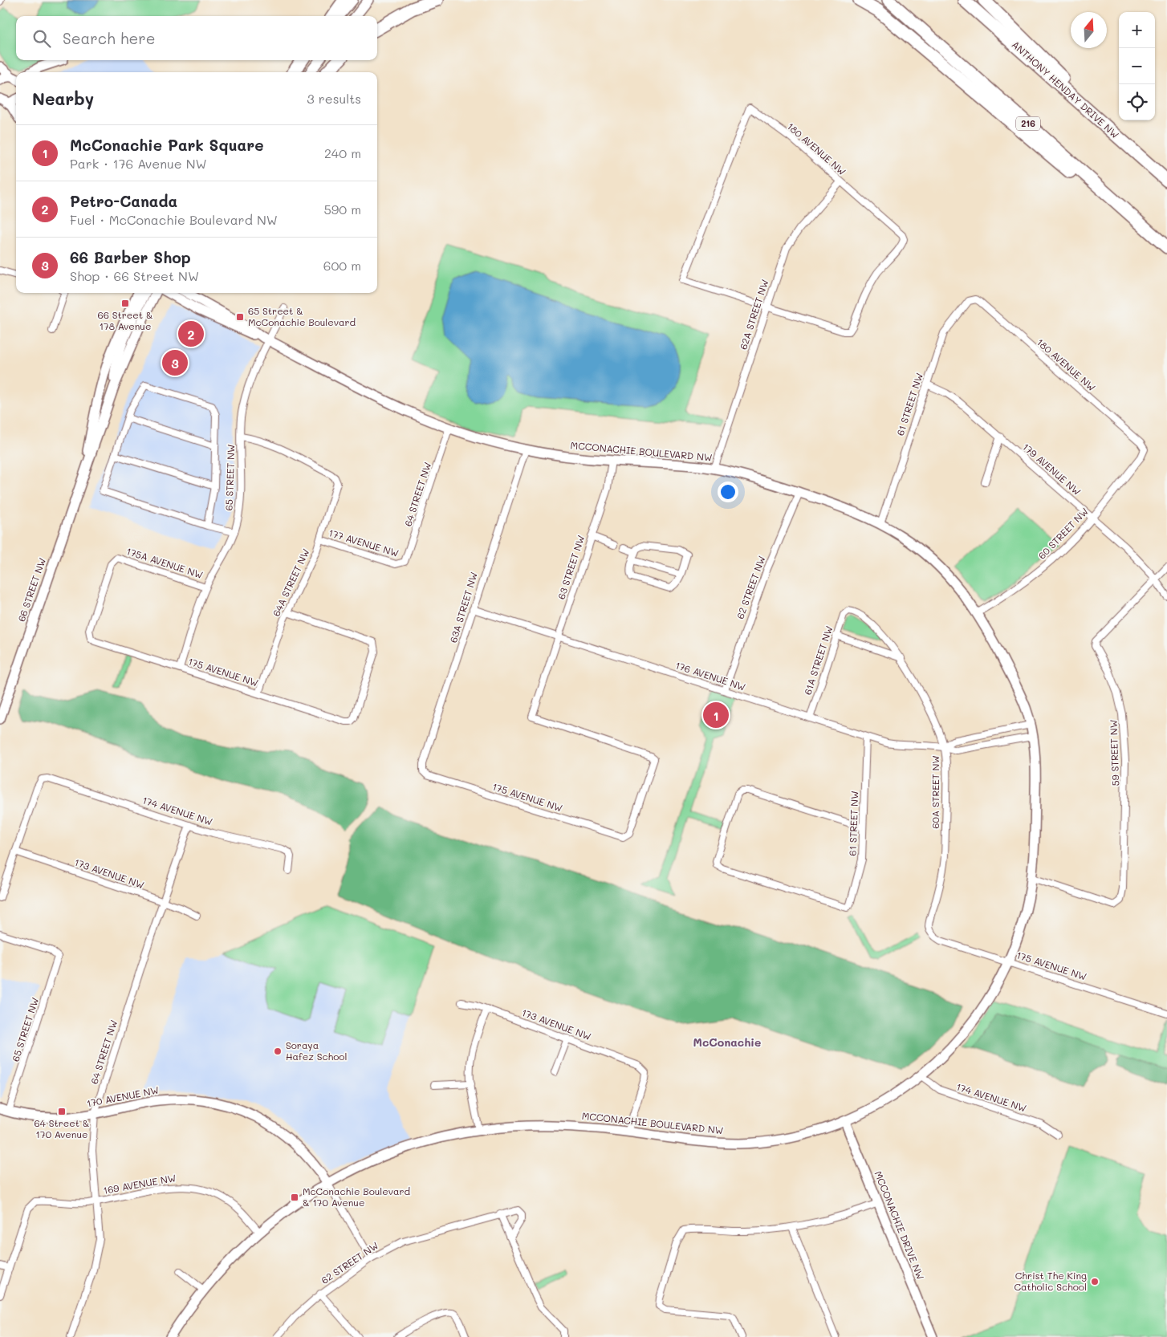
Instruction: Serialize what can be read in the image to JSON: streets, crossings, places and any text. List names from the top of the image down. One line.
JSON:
{"streets":{"highway":["ANTHONY HENDAY DRIVE NW","216"],"street":["180 AVENUE NW","62A STREET NW","61 STREET NW","MCCONACHIE BOULEVARD NW","179 AVENUE NW","65 STREET NW","64 STREET NW","60 STREET NW","177 AVENUE NW","175A AVENUE NW","63 STREET NW","64A STREET NW","62 STREET NW","66 STREET NW","63A STREET NW","61A STREET NW","175 AVENUE NW","176 AVENUE NW","59 STREET NW","60A STREET NW","174 AVENUE NW","173 AVENUE NW","170 AVENUE NW","169 AVENUE NW","MCCONACHIE DRIVE NW"]},"crossings":[["180 AVENUE NW","62A STREET NW"],["180 AVENUE NW","61 STREET NW"],["180 AVENUE NW","60 STREET NW"],["62A STREET NW","MCCONACHIE BOULEVARD NW"],["61 STREET NW","MCCONACHIE BOULEVARD NW"],["61 STREET NW","179 AVENUE NW"],["61 STREET NW","176 AVENUE NW"],["MCCONACHIE BOULEVARD NW","65 STREET NW"],["MCCONACHIE BOULEVARD NW","64 STREET NW"],["MCCONACHIE BOULEVARD NW","60 STREET NW"],["MCCONACHIE BOULEVARD NW","63 STREET NW"],["MCCONACHIE BOULEVARD NW","62 STREET NW"],["MCCONACHIE BOULEVARD NW","63A STREET NW"],["MCCONACHIE BOULEVARD NW","175 AVENUE NW"],["MCCONACHIE BOULEVARD NW","176 AVENUE NW"],["MCCONACHIE BOULEVARD NW","59 STREET NW"],["MCCONACHIE BOULEVARD NW","174 AVENUE NW"],["MCCONACHIE BOULEVARD NW","173 AVENUE NW"],["MCCONACHIE BOULEVARD NW","170 AVENUE NW"],["MCCONACHIE BOULEVARD NW","169 AVENUE NW"],["MCCONACHIE BOULEVARD NW","MCCONACHIE DRIVE NW"],["179 AVENUE NW","60 STREET NW"],["179 AVENUE NW","59 STREET NW"],["65 STREET NW","175A AVENUE NW"],["65 STREET NW","64A STREET NW"],["65 STREET NW","175 AVENUE NW"],["65 STREET NW","170 AVENUE NW"],["64 STREET NW","177 AVENUE NW"],["64 STREET NW","174 AVENUE NW"],["64 STREET NW","173 AVENUE NW"],["64 STREET NW","170 AVENUE NW"],["64 STREET NW","169 AVENUE NW"],["177 AVENUE NW","64A STREET NW"],["175A AVENUE NW","175 AVENUE NW"],["63 STREET NW","175 AVENUE NW"],["63 STREET NW","176 AVENUE NW"],["64A STREET NW","175 AVENUE NW"],["62 STREET NW","176 AVENUE NW"],["62 STREET NW","170 AVENUE NW"],["63A STREET NW","175 AVENUE NW"],["63A STREET NW","176 AVENUE NW"],["61A STREET NW","176 AVENUE NW"],["61A STREET NW","60A STREET NW"],["175 AVENUE NW","60A STREET NW"],["176 AVENUE NW","60A STREET NW"],["174 AVENUE NW","173 AVENUE NW"]],"districts":["McConachie"],"places":{"transit":["66 Street & 178 Avenue","65 Street & McConachie Boulevard","64 Street & 170 Avenue","McConachie Boulevard & 170 Avenue"],"other":["Soraya Hafez School","Christ The King Catholic School"]},"north":"top","page":{"map_buttons":["+","−"],"search":"Search here","heading":["Nearby","3 results"],"list":[{"mark":"1","name":"McConachie Park Square","note":"Park · 176 Avenue NW","value":"240 m"},{"mark":"2","name":"Petro-Canada","note":"Fuel · McConachie Boulevard NW","value":"590 m"},{"mark":"3","name":"66 Barber Shop","note":"Shop · 66 Street NW","value":"600 m"}],"pins":["2","3","1"]}}
